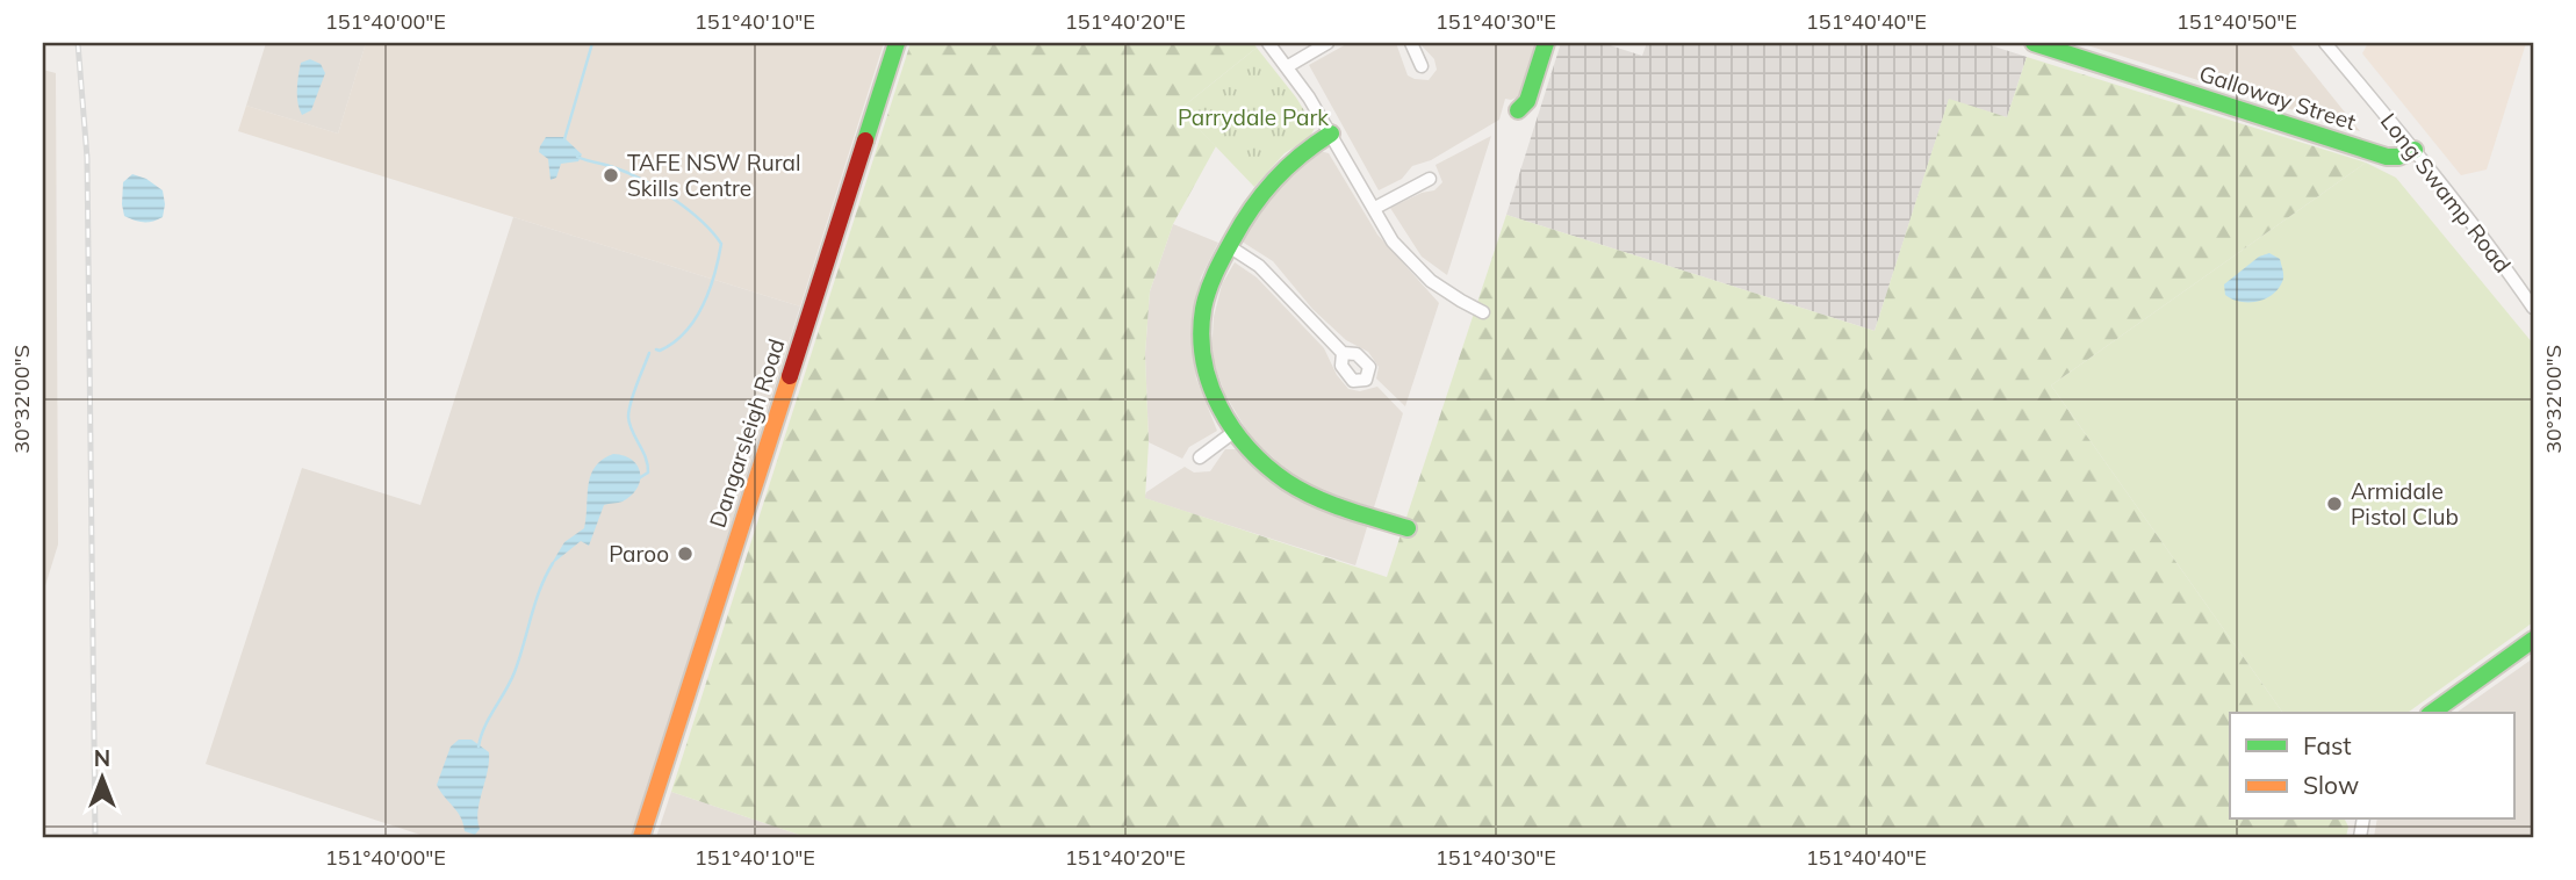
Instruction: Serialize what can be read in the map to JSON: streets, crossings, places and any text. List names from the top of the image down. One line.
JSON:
{"streets":{"street":["Galloway Street","Long Swamp Road","Dangarsleigh Road"]},"crossings":[["Galloway Street","Long Swamp Road"]],"parks":["Parrydale Park"],"places":["TAFE NSW Rural Skills Centre","Armidale Pistol Club","Paroo"],"legend":["Fast","Slow"],"north":"top","coordinates":["151°40'00\"E","151°40'10\"E","151°40'20\"E","151°40'30\"E","151°40'40\"E","151°40'50\"E","30°32'00\"S"]}
